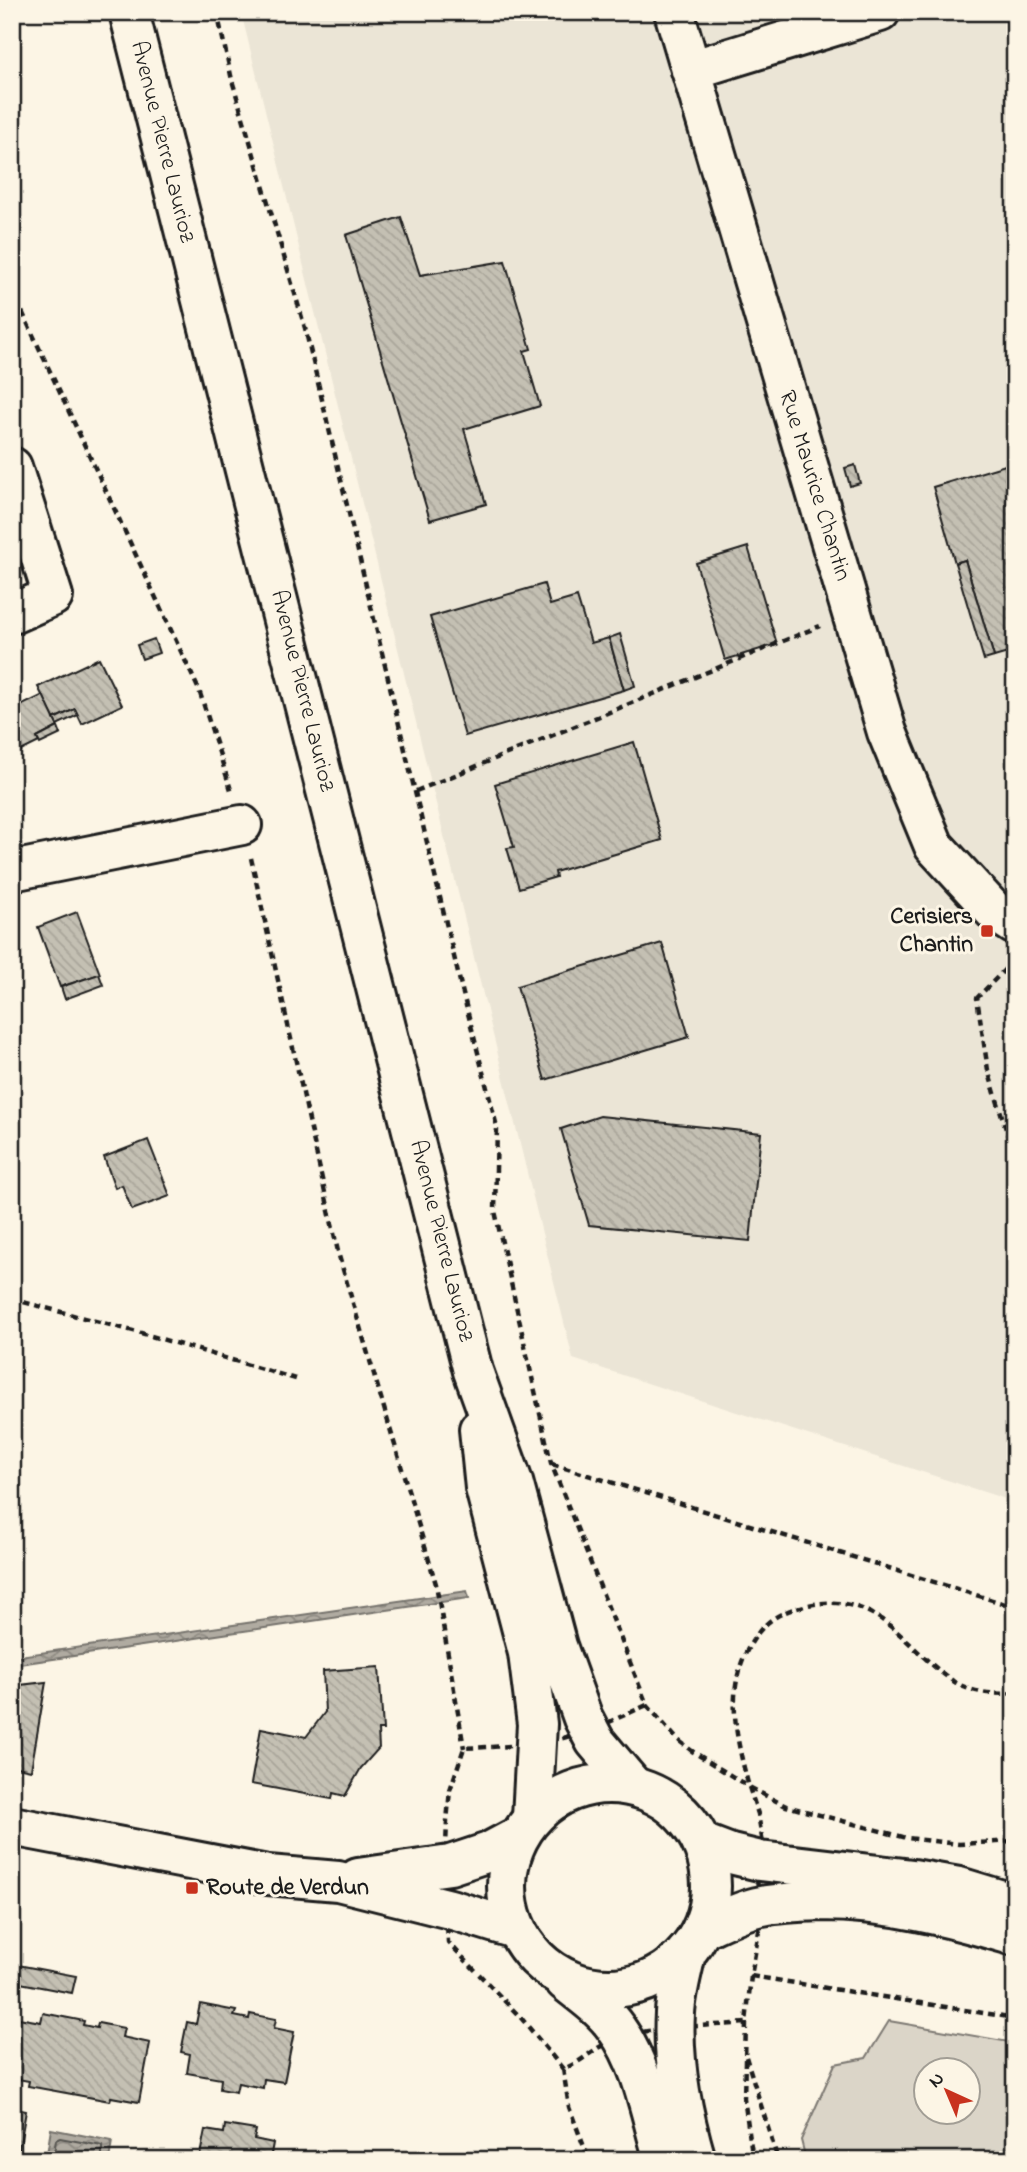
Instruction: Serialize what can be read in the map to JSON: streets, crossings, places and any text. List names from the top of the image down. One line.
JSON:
{"streets":{"main road":["Avenue Pierre Laurioz","Rue Maurice Chantin"]},"places":{"transit":["Cerisiers Chantin","Route de Verdun"]},"north":"top left"}
